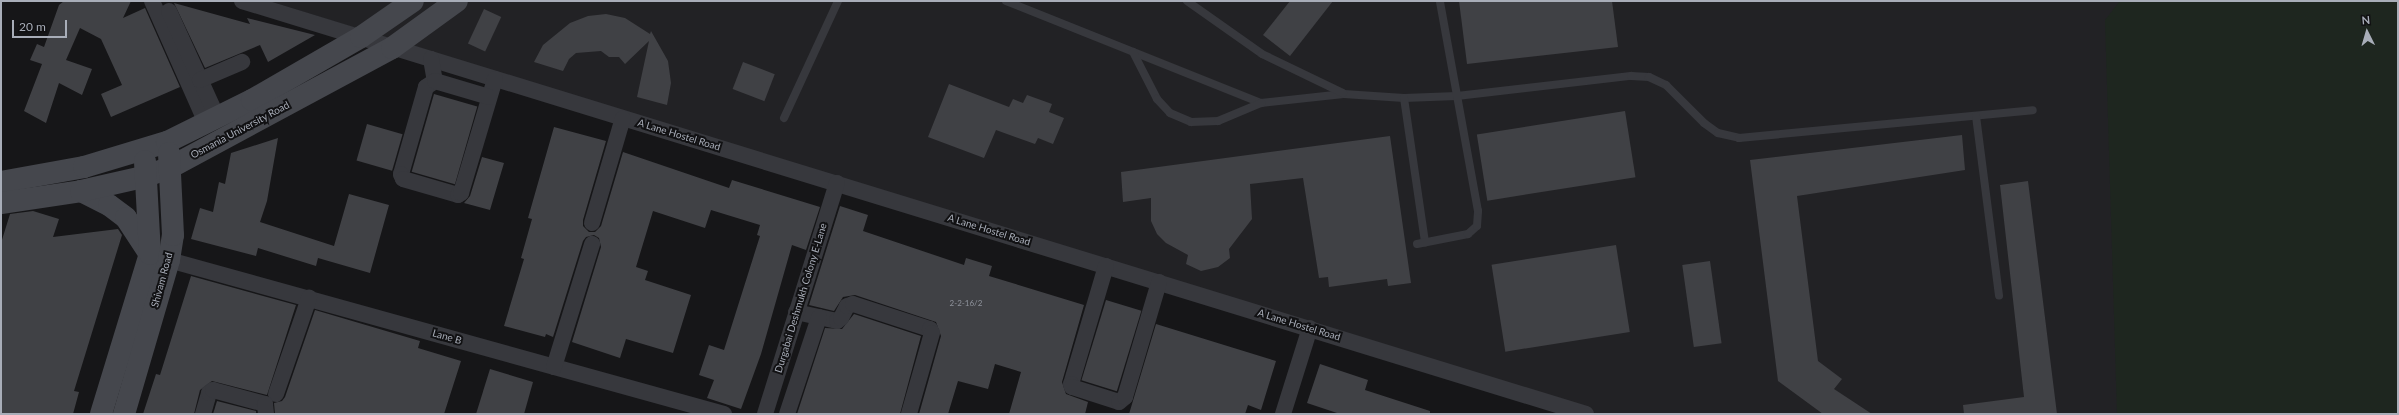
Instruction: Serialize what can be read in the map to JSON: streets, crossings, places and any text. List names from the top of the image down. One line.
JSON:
{"streets":{"main road":["Osmania University Road","Shivam Road"],"street":["A Lane Hostel Road","Durgabai Deshmukh Colony E-Lane","Lane B"]},"crossings":[["Osmania University Road","A Lane Hostel Road"],["Osmania University Road","Shivam Road"],["A Lane Hostel Road","Durgabai Deshmukh Colony E-Lane"],["Shivam Road","Lane B"]],"house_numbers":["2-2-16/2"],"scale_bar":"20 m","north":"top"}
